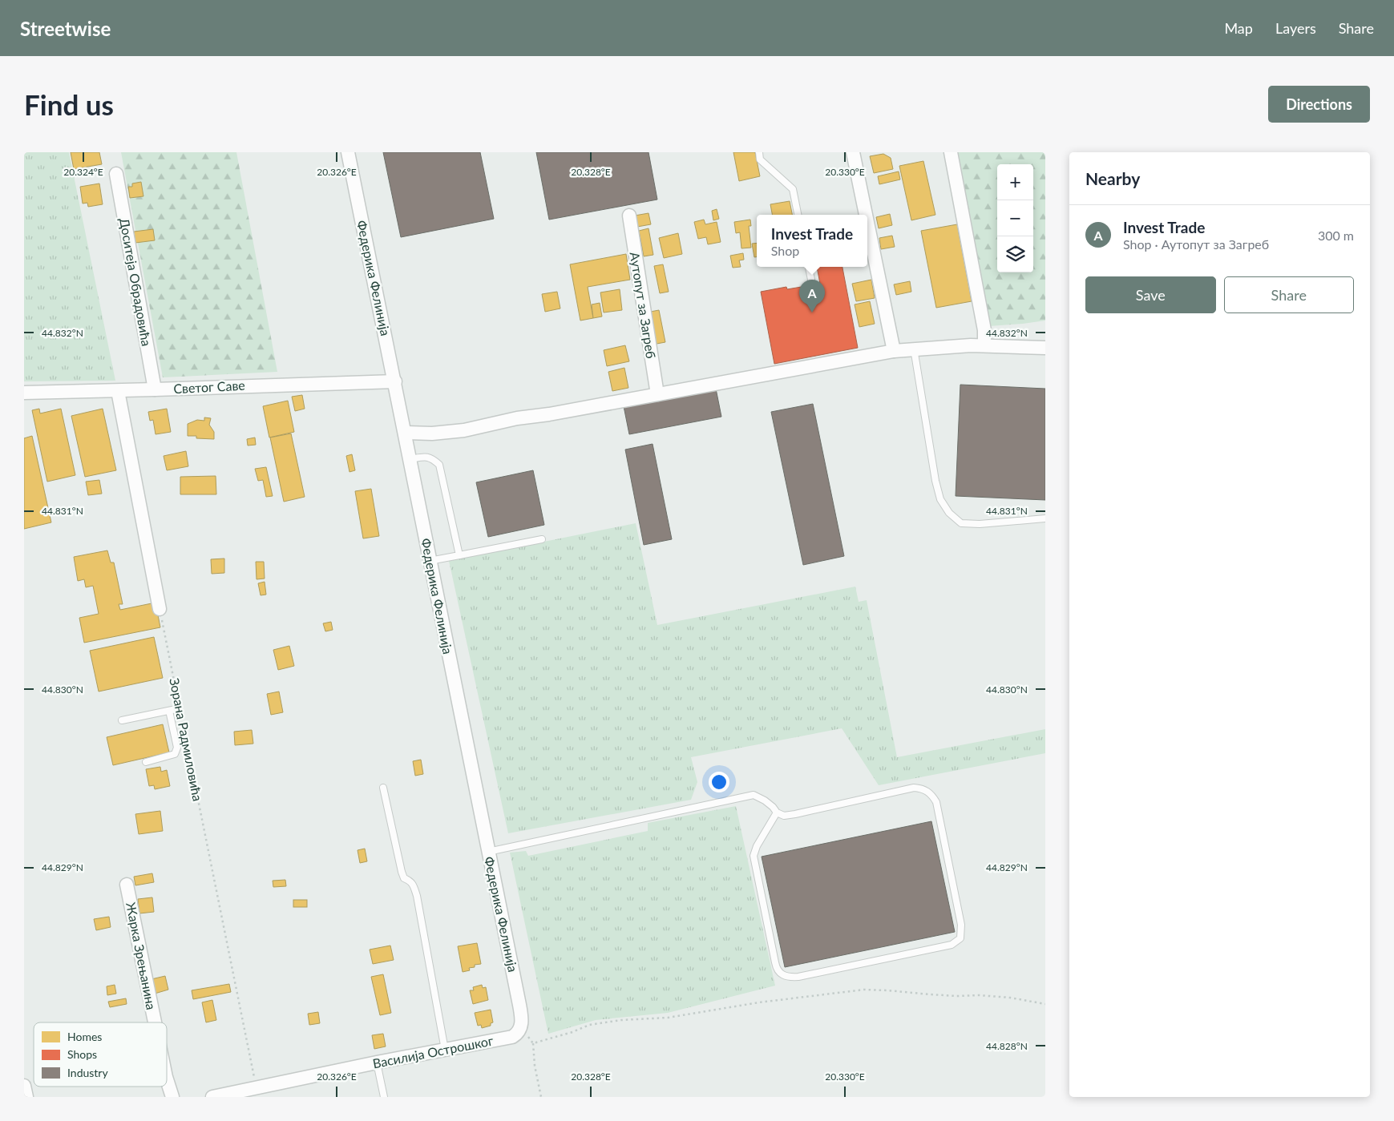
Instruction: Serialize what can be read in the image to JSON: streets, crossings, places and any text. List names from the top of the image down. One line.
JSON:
{"streets":{"street":["Федерика Фелинија","Доситеја Обрадовића","Аутопут за Загреб","Светог Саве","Жарка Зрењанина","Василија Острошког"],"path":["Зорана Радмиловића"]},"crossings":[["Федерика Фелинија","Светог Саве"],["Федерика Фелинија","Василија Острошког"],["Доситеја Обрадовића","Светог Саве"],["Зорана Радмиловића","Василија Острошког"]],"legend":["Homes","Shops","Industry"],"page":{"header":"Streetwise","nav":["Map","Layers","Share"],"buttons":["Directions",["Save","Share"]],"title":"Find us","heading":"Nearby","map_buttons":["+","−"],"list":[{"mark":"A","name":"Invest Trade","note":"Shop · Аутопут за Загреб","value":"300 m"}],"popup":["Invest Trade","Shop"],"pins":"A"},"coordinates":["20.324°E","20.326°E","20.328°E","20.330°E","44.832°N","44.831°N","44.830°N","44.829°N","44.828°N"]}
